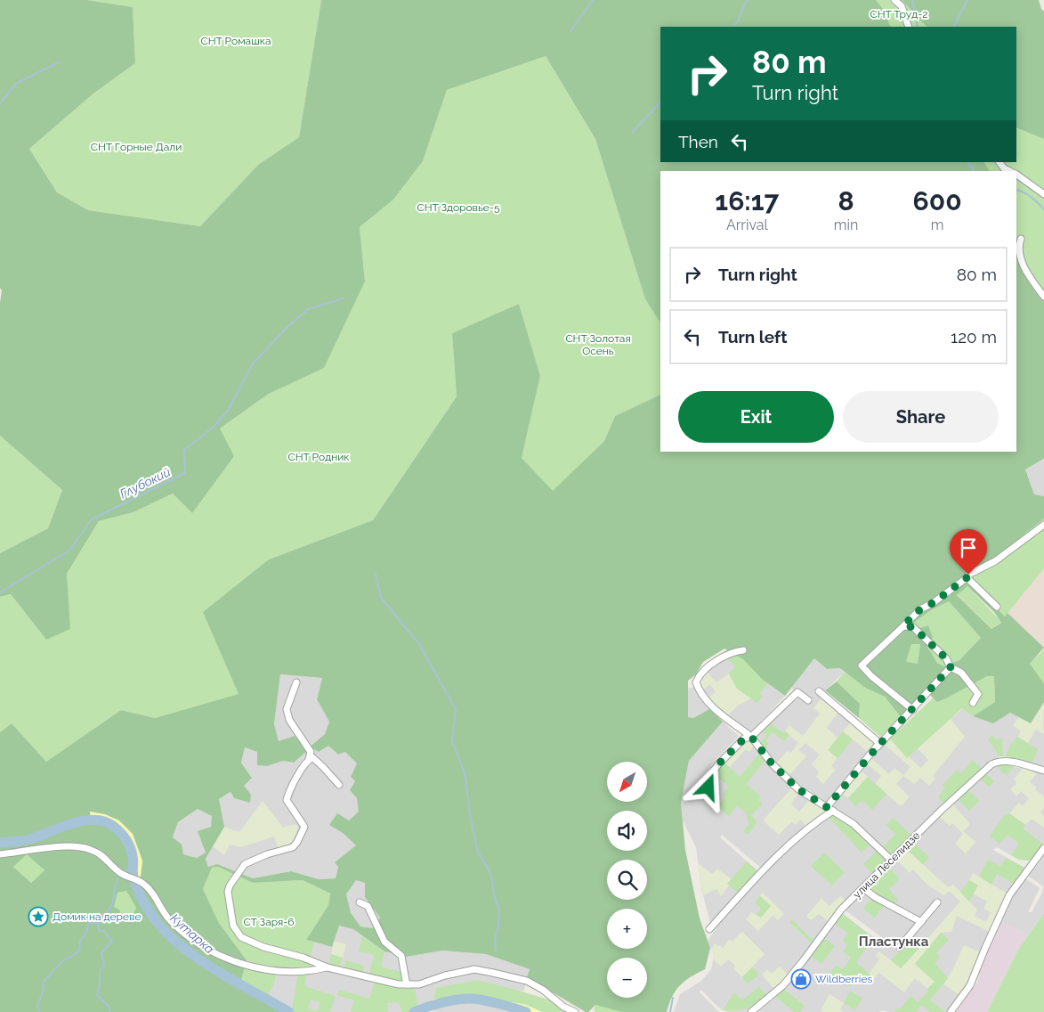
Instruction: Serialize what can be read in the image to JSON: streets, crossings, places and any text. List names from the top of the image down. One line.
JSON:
{"streets":{"street":["улица Леселидзе"]},"districts":["Пластунка"],"water":["Глубокий","Кутарка"],"parks":["СНТ Труд-2","СНТ Ромашка","СНТ Горные Дали","СНТ Здоровье-5","СНТ Золотая Осень","СНТ Родник","СТ Заря-6"],"places":{"place":["Домик на дереве"],"shop":["Wildberries"]},"north":"bottom left","page":{"turn":["80 m","Turn right"],"then":"Then","eta":["16:17","Arrival","8","min","600","m"],"list":[{"name":"Turn right","value":"80 m"},{"name":"Turn left","value":"120 m"}],"buttons":["Exit","Share"],"map_buttons":["+","−"]}}
